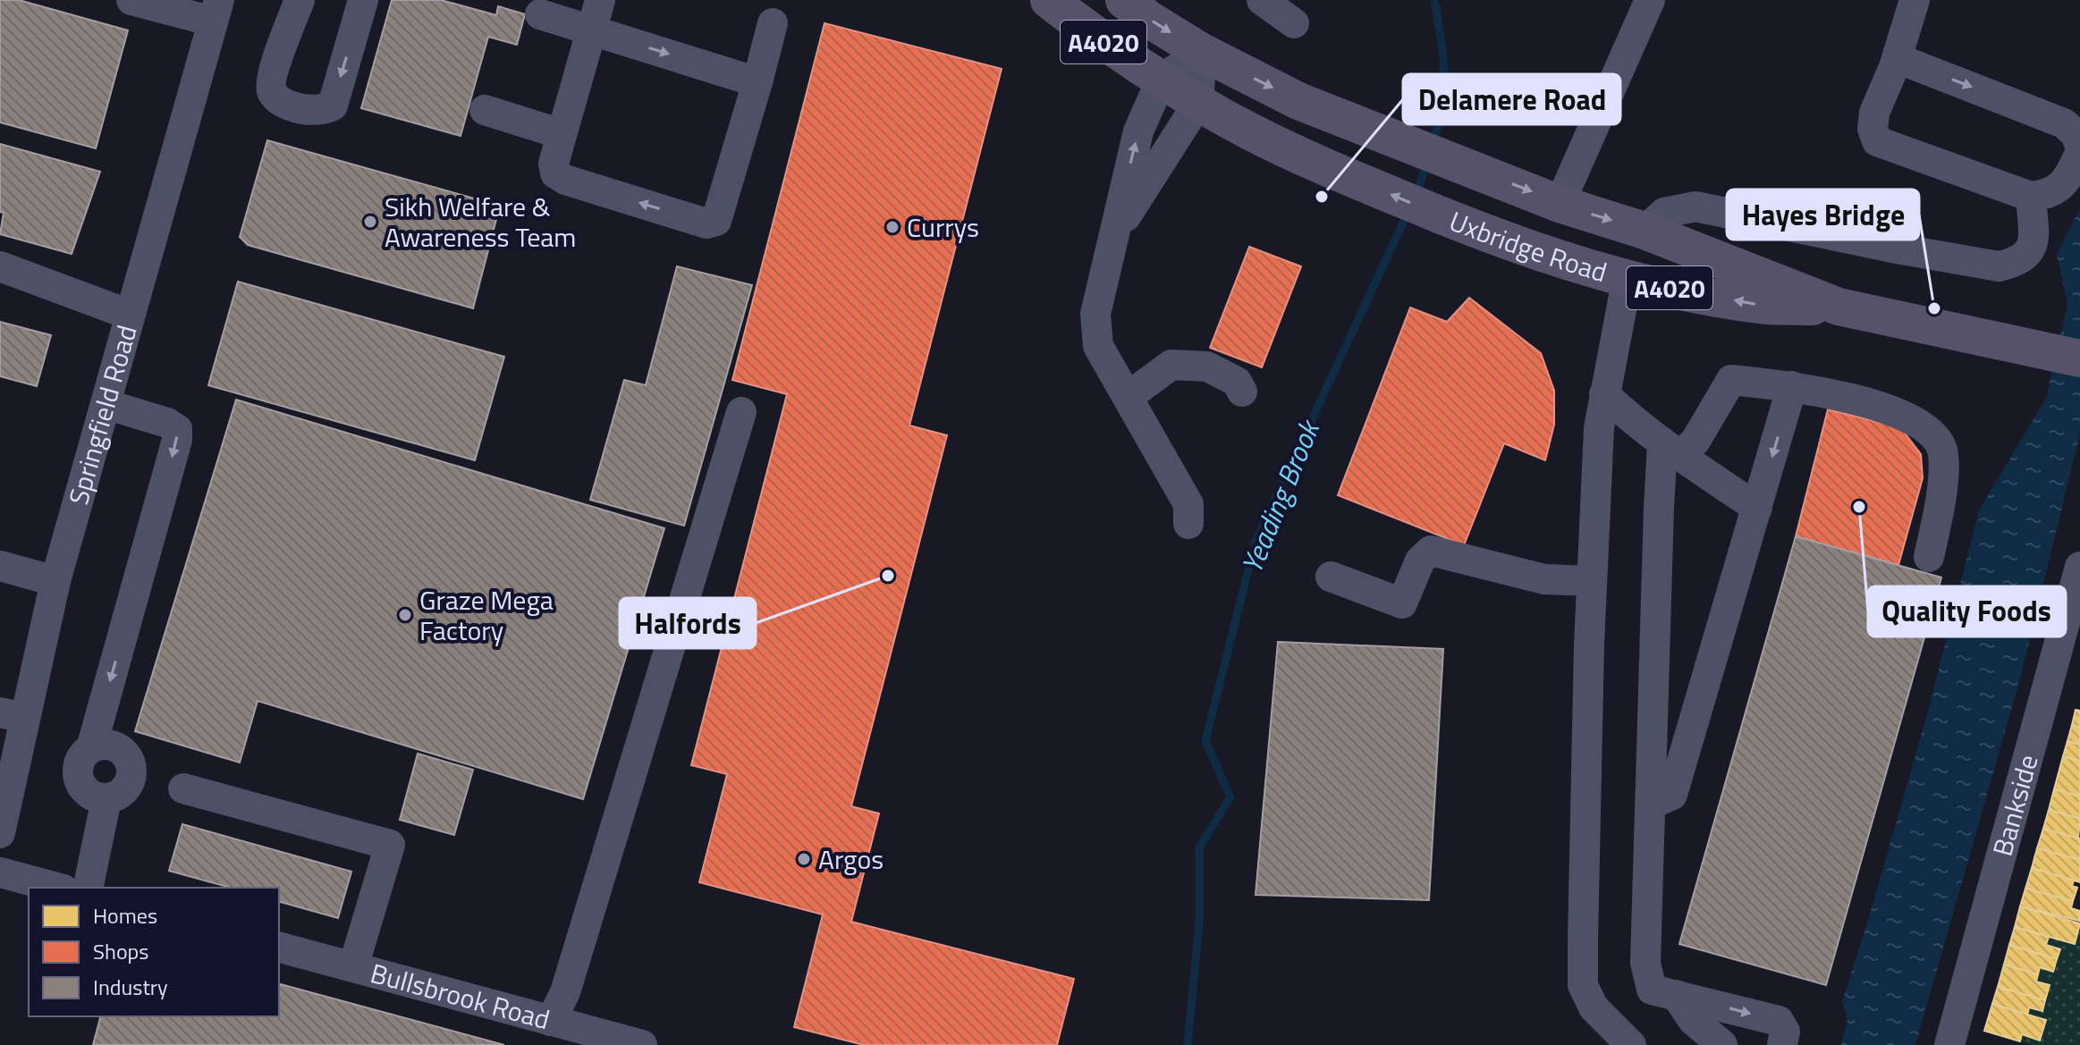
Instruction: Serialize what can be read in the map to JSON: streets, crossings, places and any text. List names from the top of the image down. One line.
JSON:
{"streets":{"main road":["A4020","Uxbridge Road"],"street":["Springfield Road","Bankside","Bullsbrook Road"]},"crossings":[["A4020","Uxbridge Road"]],"water":["Yeading Brook"],"places":["Delamere Road","Sikh Welfare & Awareness Team","Currys","Hayes Bridge","Quality Foods","Halfords","Graze Mega Factory","Argos"],"legend":["Homes","Shops","Industry"]}
